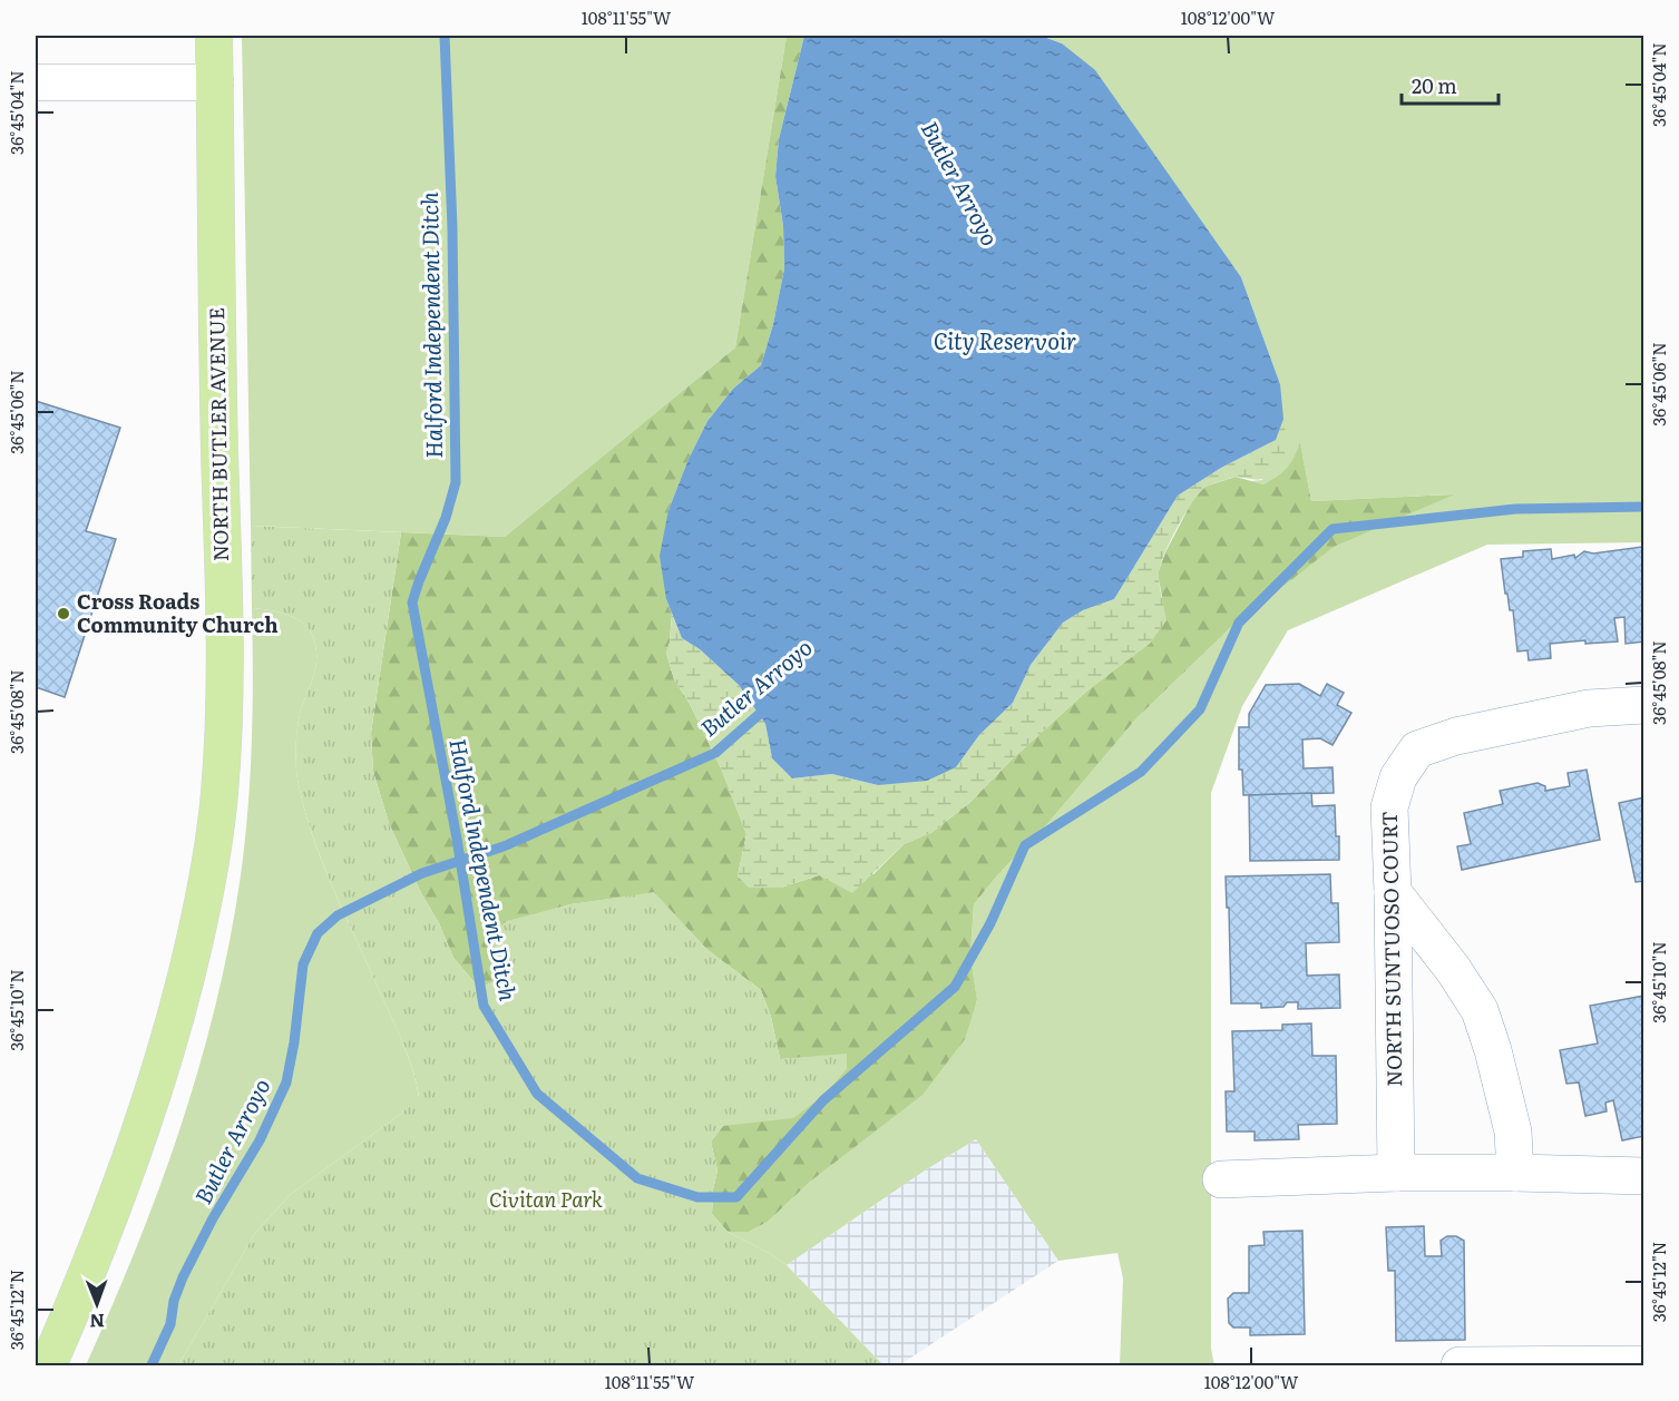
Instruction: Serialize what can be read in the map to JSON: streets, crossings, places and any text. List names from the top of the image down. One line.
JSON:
{"streets":{"main road":["NORTH BUTLER AVENUE"],"street":["NORTH SUNTUOSO COURT"]},"water":["Butler Arroyo","Halford Independent Ditch","City Reservoir"],"parks":["Civitan Park"],"places":["Cross Roads Community Church"],"scale_bar":"20 m","north":"bottom","coordinates":["108°11'55\"W","108°12'00\"W","36°45'04\"N","36°45'06\"N","36°45'08\"N","36°45'10\"N","36°45'12\"N"]}
